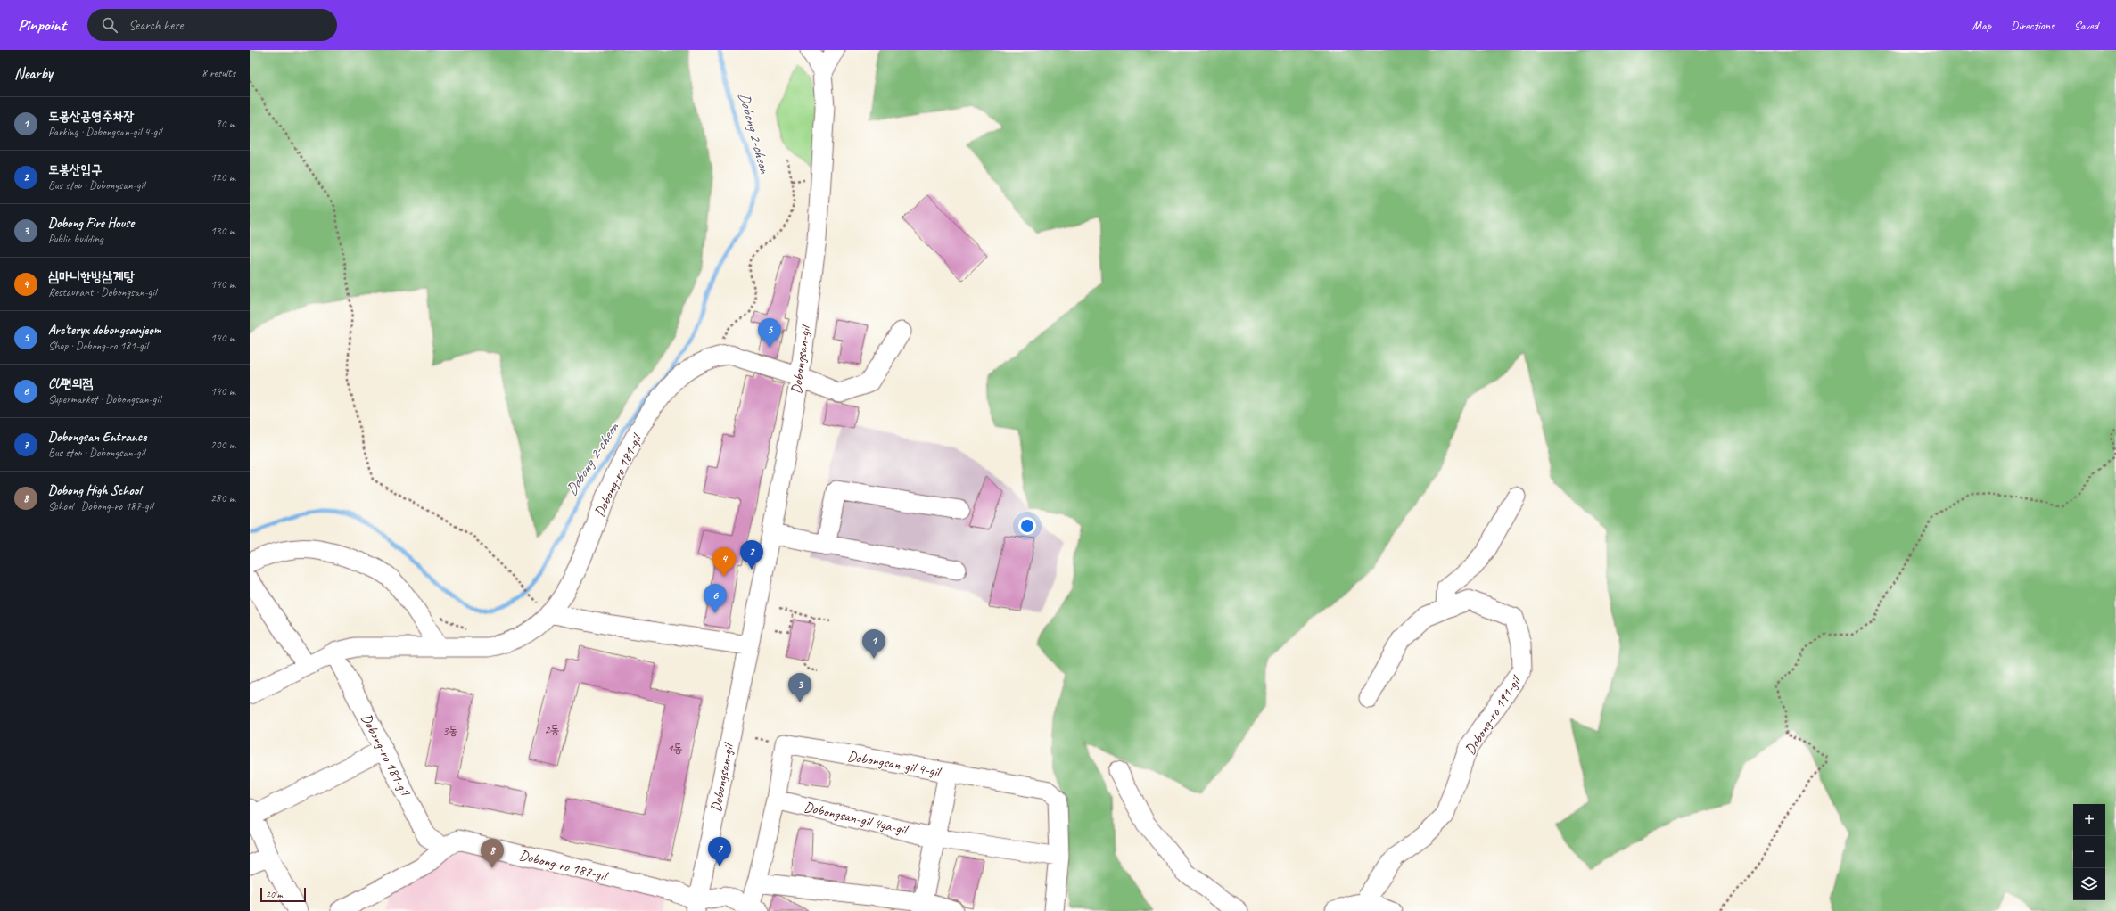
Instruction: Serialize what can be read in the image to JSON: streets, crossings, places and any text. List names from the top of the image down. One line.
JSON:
{"streets":{"street":["Dobongsan-gil","Dobong-ro 181-gil","Dobong-ro 191-gil","Dobongsan-gil 4-gil","Dobongsan-gil 4ga-gil","Dobong-ro 187-gil"]},"crossings":[["Dobongsan-gil","Dobong-ro 181-gil"],["Dobongsan-gil","Dobong-ro 187-gil"],["Dobong-ro 181-gil","Dobong-ro 187-gil"],["Dobongsan-gil 4-gil","Dobongsan-gil 4ga-gil"]],"water":["Dobong 2-cheon"],"house_numbers":["2동","3동","1동"],"scale_bar":"20 m","page":{"header":"Pinpoint","search":"Search here","nav":["Map","Directions","Saved"],"heading":["Nearby","8 results"],"list":[{"mark":"1","name":"도봉산공영주차장","note":"Parking · Dobongsan-gil 4-gil","value":"90 m"},{"mark":"2","name":"도봉산입구","note":"Bus stop · Dobongsan-gil","value":"120 m"},{"mark":"3","name":"Dobong Fire House","note":"Public building","value":"130 m"},{"mark":"4","name":"심마니한방삼계탕","note":"Restaurant · Dobongsan-gil","value":"140 m"},{"mark":"5","name":"Arc'teryx dobongsanjeom","note":"Shop · Dobong-ro 181-gil","value":"140 m"},{"mark":"6","name":"CU편의점","note":"Supermarket · Dobongsan-gil","value":"140 m"},{"mark":"7","name":"Dobongsan Entrance","note":"Bus stop · Dobongsan-gil","value":"200 m"},{"mark":"8","name":"Dobong High School","note":"School · Dobong-ro 187-gil","value":"280 m"}],"pins":["5","2","4","6","1","3","7","8"],"map_buttons":["+","−"],"scale":"20 m"}}
